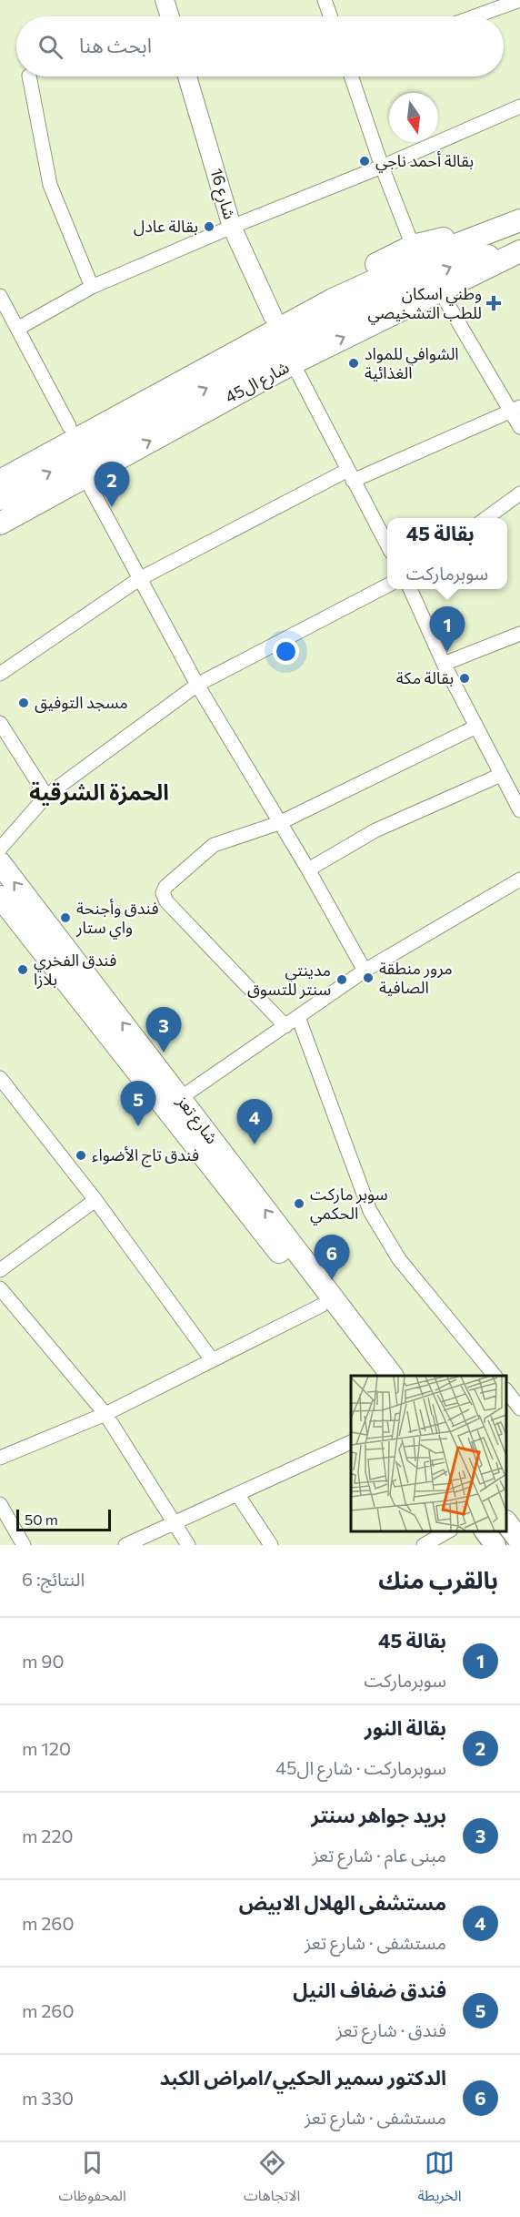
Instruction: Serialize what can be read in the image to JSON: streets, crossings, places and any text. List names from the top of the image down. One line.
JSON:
{"streets":{"main road":["شارع ال45","شارع تعز"],"street":["شارع 16"]},"districts":["الحمزة الشرقية"],"places":{"other":["بقالة أحمد ناجي","بقالة عادل","الشوافي للمواد الغذائية","بقالة مكة","مسجد التوفيق","فندق وأجنحة واي ستار","فندق الفخري بلازا","مرور منطقة الصافية","مدينتي سنتر للتسوق","فندق تاج الأضواء","سوبر ماركت الحكمي"],"health":["وطني اسكان للطب التشخيصي"]},"scale_bar":"50 m","north":"bottom","page":{"search":"ابحث هنا","pins":["2","1","3","5","4","6"],"popup":["بقالة 45","سوبرماركت"],"scale":"50 m","heading":["بالقرب منك","النتائج: 6"],"list":[{"mark":"1","name":"بقالة 45","note":"سوبرماركت","value":"90 m"},{"mark":"2","name":"بقالة النور","note":"سوبرماركت · شارع ال45","value":"120 m"},{"mark":"3","name":"بريد جواهر سنتر","note":"مبنى عام · شارع تعز","value":"220 m"},{"mark":"4","name":"مستشفى الهلال الابيض","note":"مستشفى · شارع تعز","value":"260 m"},{"mark":"5","name":"فندق ضفاف النيل","note":"فندق · شارع تعز","value":"260 m"},{"mark":"6","name":"الدكتور سمير الحكيي/امراض الكبد","note":"مستشفى · شارع تعز","value":"330 m"}],"nav":["الخريطة","الاتجاهات","المحفوظات"]}}
